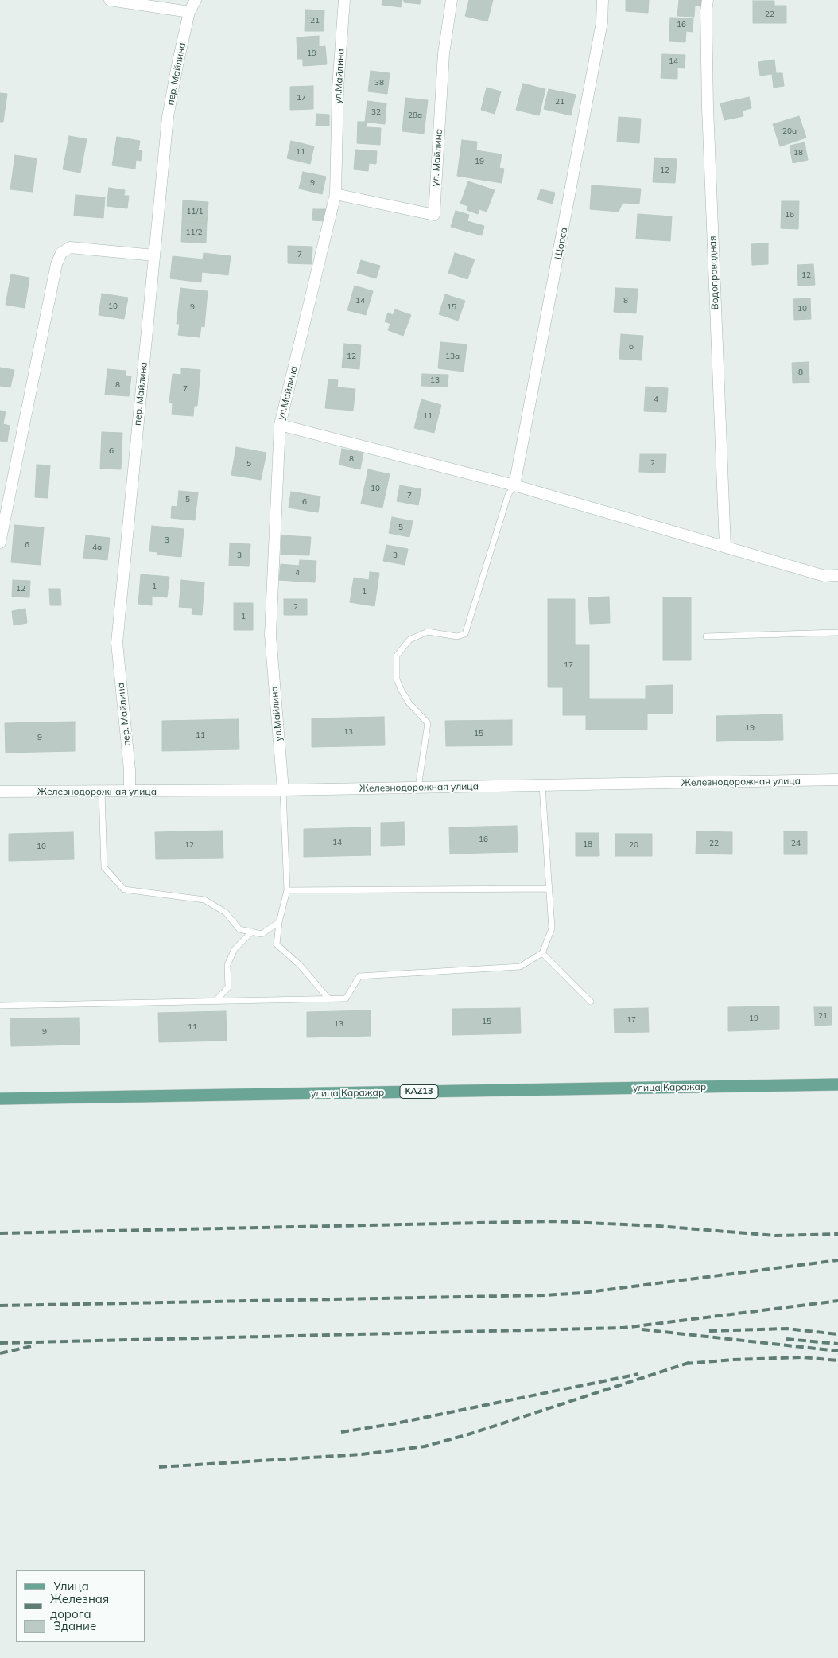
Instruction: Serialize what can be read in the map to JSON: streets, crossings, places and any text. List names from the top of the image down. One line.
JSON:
{"streets":{"main road":["улица Каражар","KAZ13"],"street":["пер. Майлина","ул.Майлина","ул. Майлина","Щорса","Водопроводная","Железнодорожная улица"]},"crossings":[["пер. Майлина","Железнодорожная улица"],["ул.Майлина","ул. Майлина"],["ул.Майлина","Железнодорожная улица"]],"house_numbers":["22","21","16","19","14","38","17","21","32","28а","20а","11","18","19","12","9","11/1","16","11/2","7","12","14","8","10","9","15","10","6","12","13а","8","13","8","7","4","11","6","8","2","5","10","7","5","6","5","3","6","4а","3","3","4","1","12","1","2","1","17","19","13","15","11","9","16","14","22","24","18","12","20","10","21","19","17","15","13","11","9"],"legend":["Улица","Железная дорога","Здание"]}
